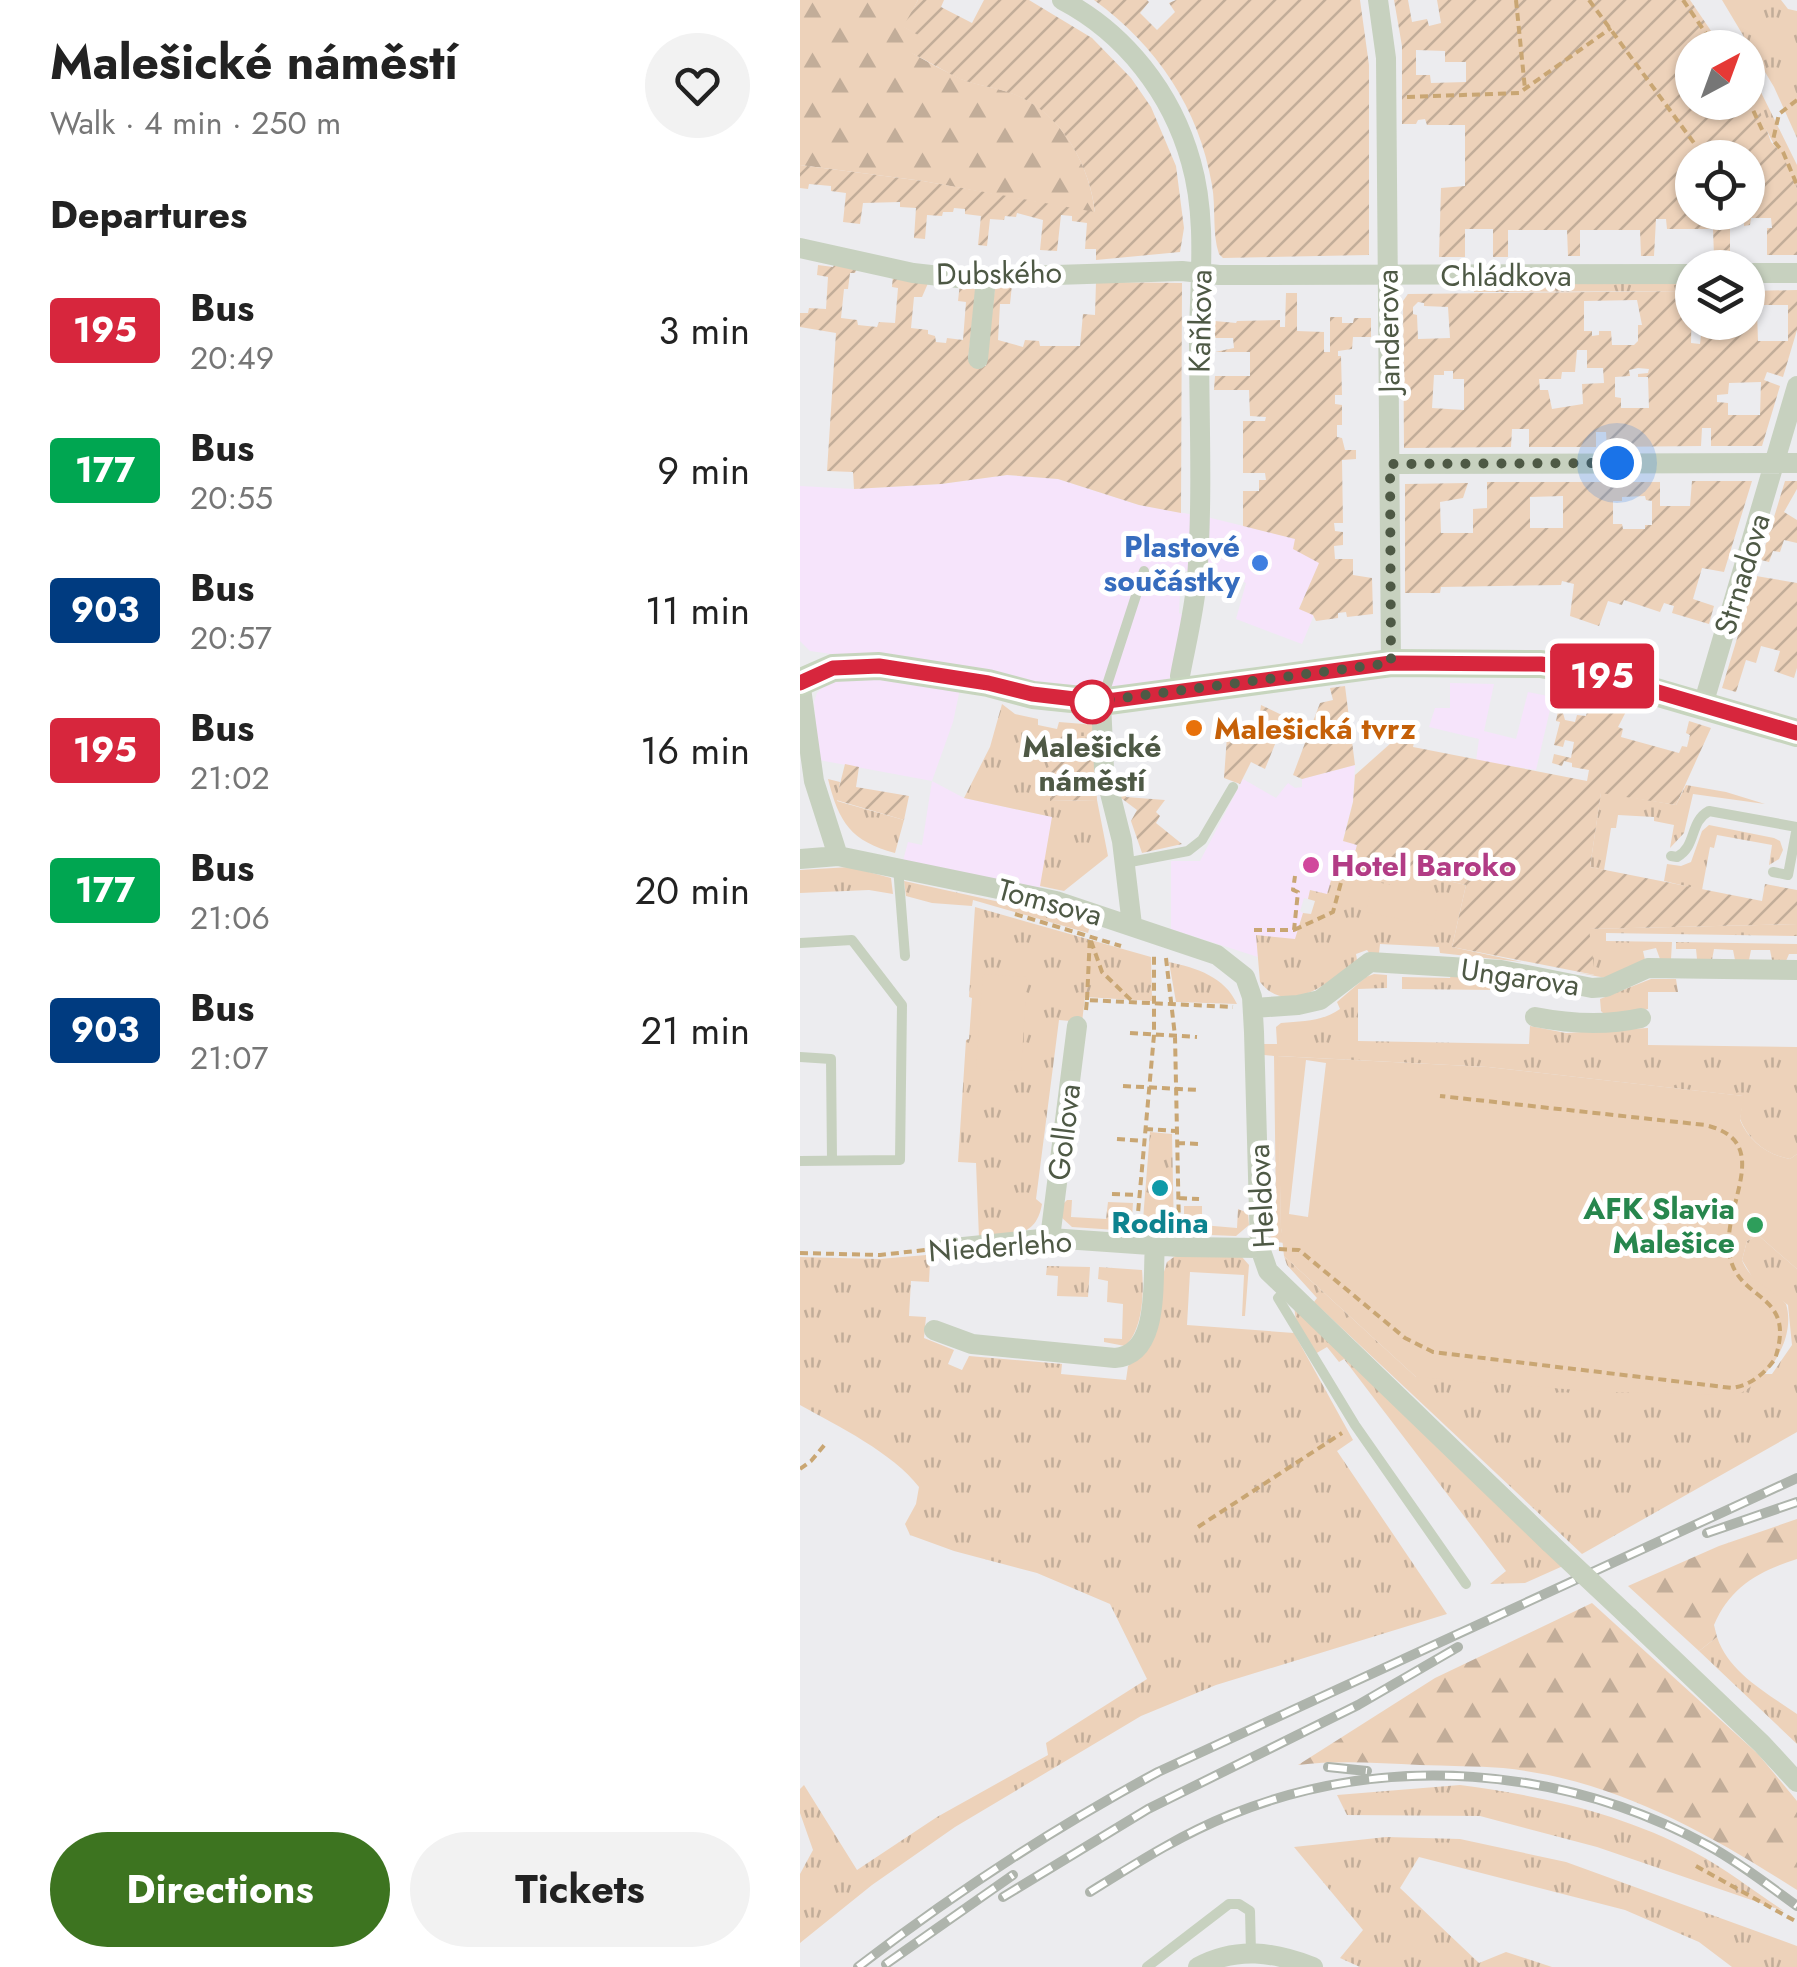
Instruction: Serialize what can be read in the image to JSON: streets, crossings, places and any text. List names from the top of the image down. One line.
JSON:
{"streets":{"street":["Dubského","Chládkova","Kaňkova","Janderova","Strnadova","Tomsova","Ungarova","Gollova","Heldova","Niederleho"]},"crossings":[["Dubského","Chládkova"],["Dubského","Kaňkova"],["Chládkova","Kaňkova"],["Chládkova","Janderova"],["Tomsova","Heldova"],["Ungarova","Heldova"],["Gollova","Niederleho"],["Heldova","Niederleho"]],"places":["Plastové součástky","Malešické náměstí","Malešická tvrz","Hotel Baroko","Rodina","AFK Slavia Malešice"],"lines":["bus line 195"],"north":"top right","page":{"heading":[["Malešické náměstí","Walk · 4 min · 250 m"],"Departures"],"on_map":"195","list":[{"mark":"195","name":"Bus","note":"20:49","value":"3 min"},{"mark":"177","name":"Bus","note":"20:55","value":"9 min"},{"mark":"903","name":"Bus","note":"20:57","value":"11 min"},{"mark":"195","name":"Bus","note":"21:02","value":"16 min"},{"mark":"177","name":"Bus","note":"21:06","value":"20 min"},{"mark":"903","name":"Bus","note":"21:07","value":"21 min"}],"buttons":["Directions","Tickets"]}}
